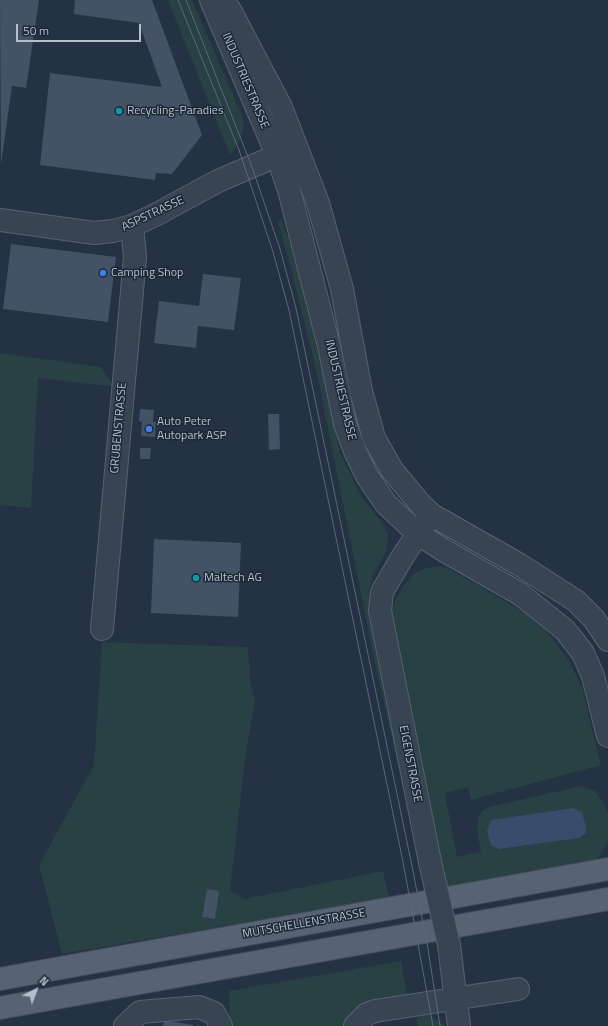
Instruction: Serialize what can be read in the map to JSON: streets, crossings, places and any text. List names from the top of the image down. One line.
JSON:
{"streets":{"main road":["MUTSCHELLENSTRASSE"],"street":["INDUSTRIESTRASSE","ASPSTRASSE","GRUBENSTRASSE","EIGENSTRASSE"]},"crossings":[["INDUSTRIESTRASSE","ASPSTRASSE"],["INDUSTRIESTRASSE","EIGENSTRASSE"],["ASPSTRASSE","GRUBENSTRASSE"]],"places":["Recycling-Paradies","Camping Shop","Auto Peter Autopark ASP","Maltech AG"],"scale_bar":"50 m","north":"top right"}
